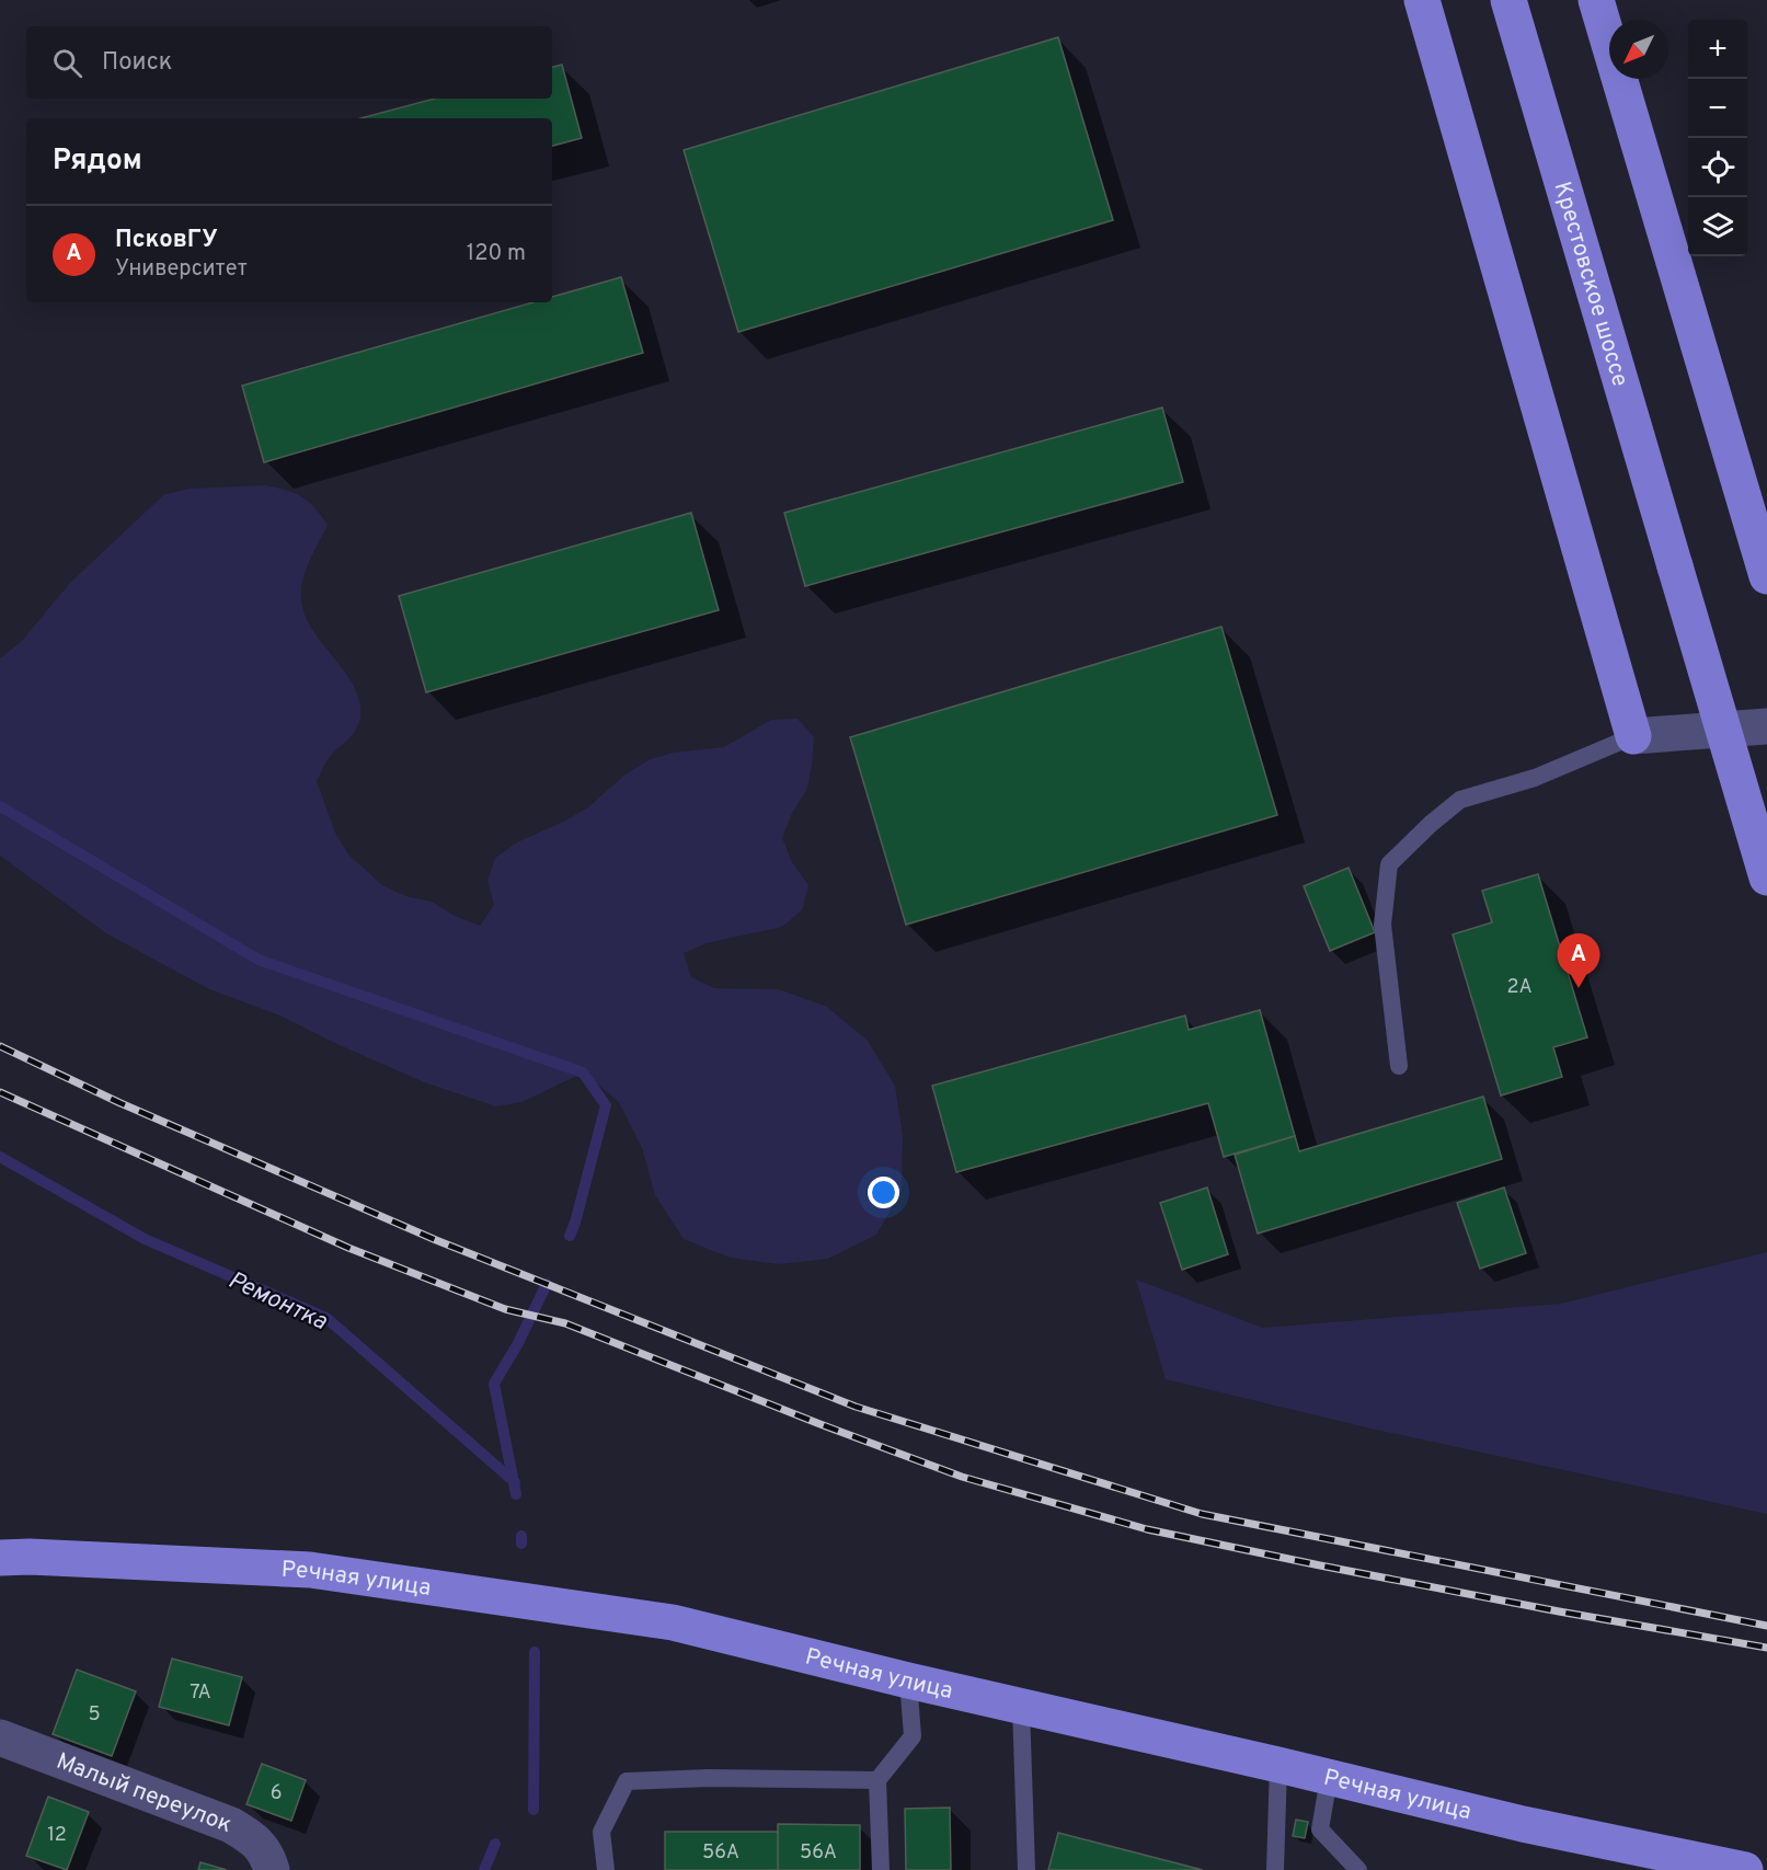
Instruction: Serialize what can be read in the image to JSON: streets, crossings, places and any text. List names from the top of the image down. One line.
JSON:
{"streets":{"main road":["Крестовское шоссе","Речная улица"],"street":["Малый переулок"]},"water":["Ремонтка"],"house_numbers":["2А","7А","5","6","12","56А","56А"],"north":"bottom left","page":{"map_buttons":["+","−"],"search":"Поиск","heading":"Рядом","list":[{"mark":"A","name":"ПсковГУ","note":"Университет","value":"120 m"}],"pins":"A"}}
